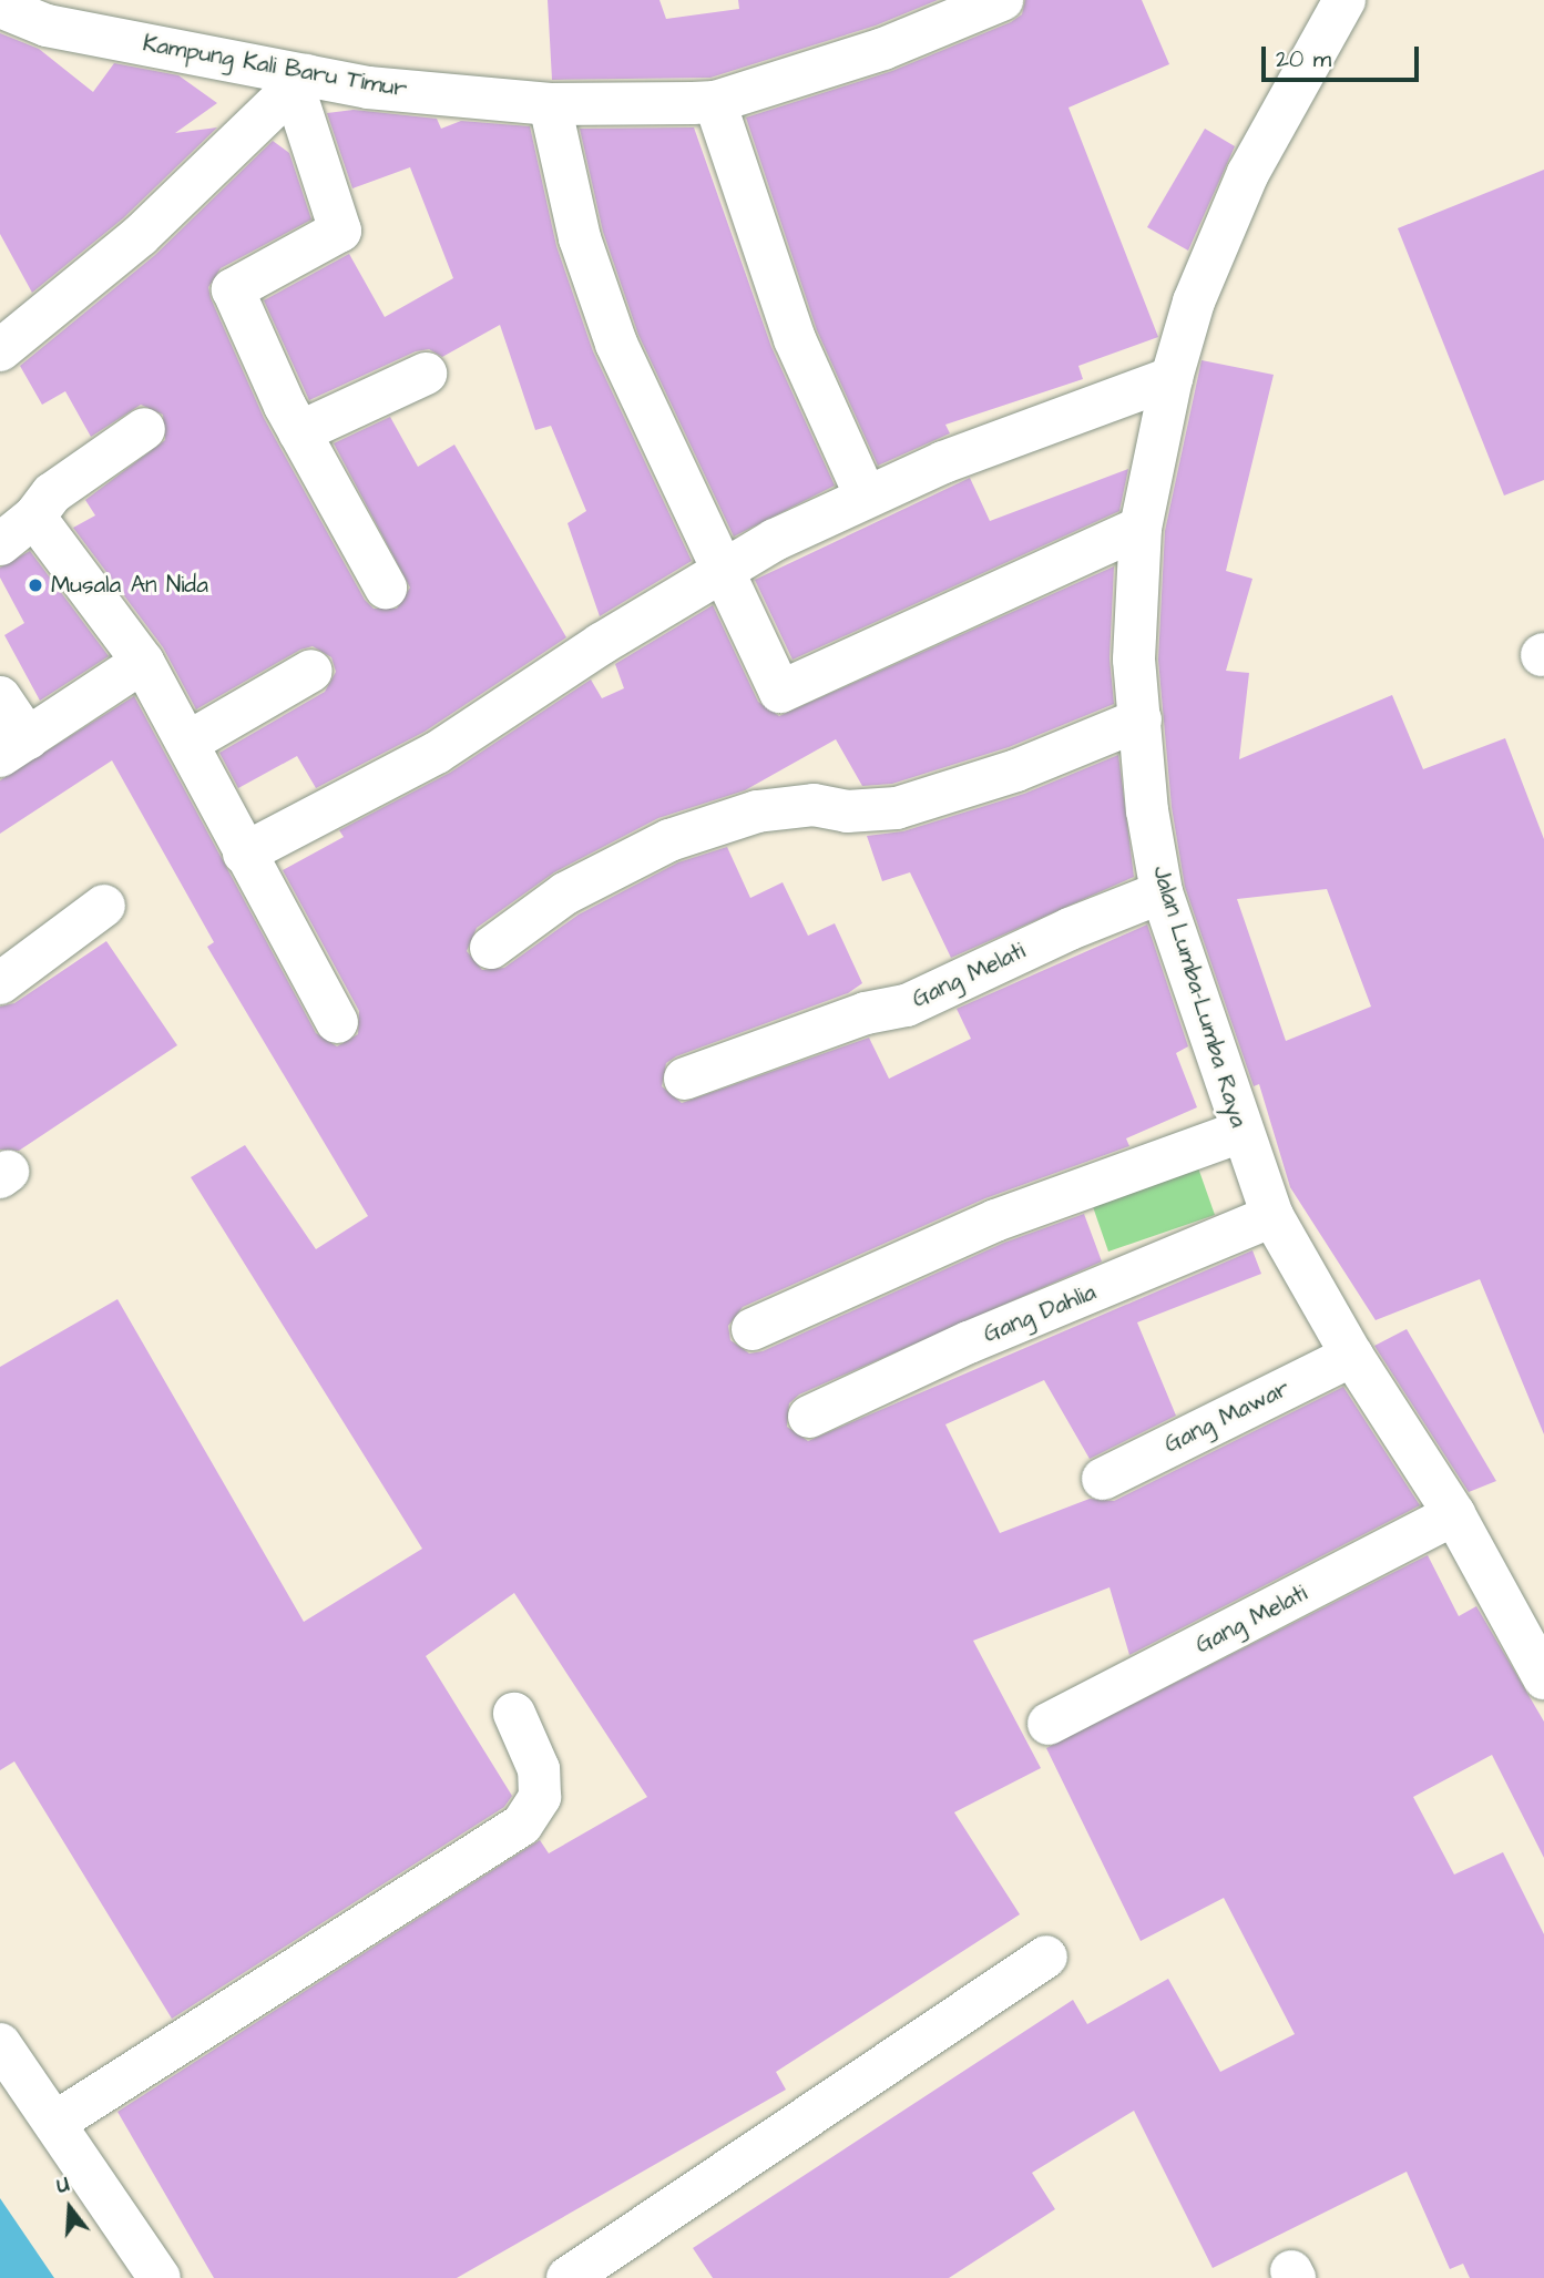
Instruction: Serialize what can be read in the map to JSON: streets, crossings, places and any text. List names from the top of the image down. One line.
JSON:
{"streets":{"street":["Kampung Kali Baru Timur","Gang Melati","Jalan Lumba-Lumba Raya","Gang Dahlia","Gang Mawar"]},"crossings":[["Gang Melati","Jalan Lumba-Lumba Raya"],["Jalan Lumba-Lumba Raya","Gang Dahlia"],["Jalan Lumba-Lumba Raya","Gang Mawar"]],"places":["Musala An Nida"],"scale_bar":"20 m","north":"top"}
